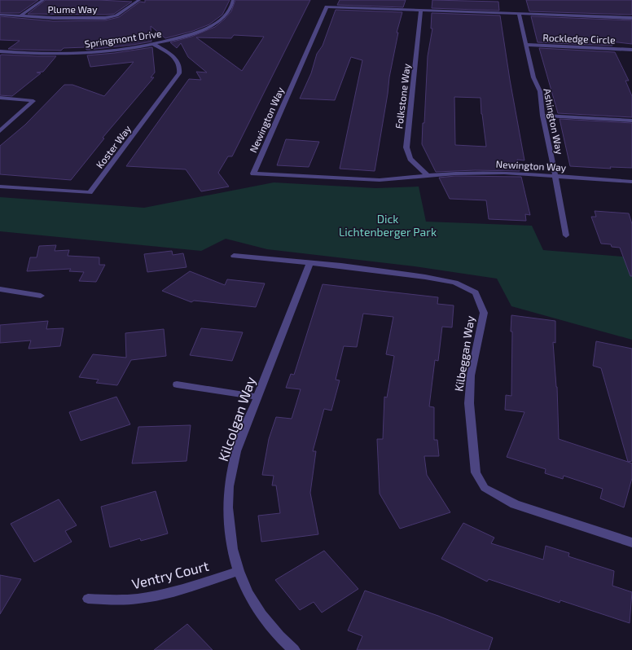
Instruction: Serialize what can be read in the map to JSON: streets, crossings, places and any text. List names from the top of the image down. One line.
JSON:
{"streets":{"street":["Plume Way","Springmont Drive","Rockledge Circle","Folkstone Way","Newington Way","Ashington Way","Koster Way","Kilbeggan Way","Kilcolgan Way","Ventry Court"]},"crossings":[["Springmont Drive","Koster Way"],["Rockledge Circle","Ashington Way"],["Folkstone Way","Newington Way"],["Newington Way","Ashington Way"],["Kilbeggan Way","Kilcolgan Way"],["Kilcolgan Way","Ventry Court"]],"parks":["Dick Lichtenberger Park"]}
